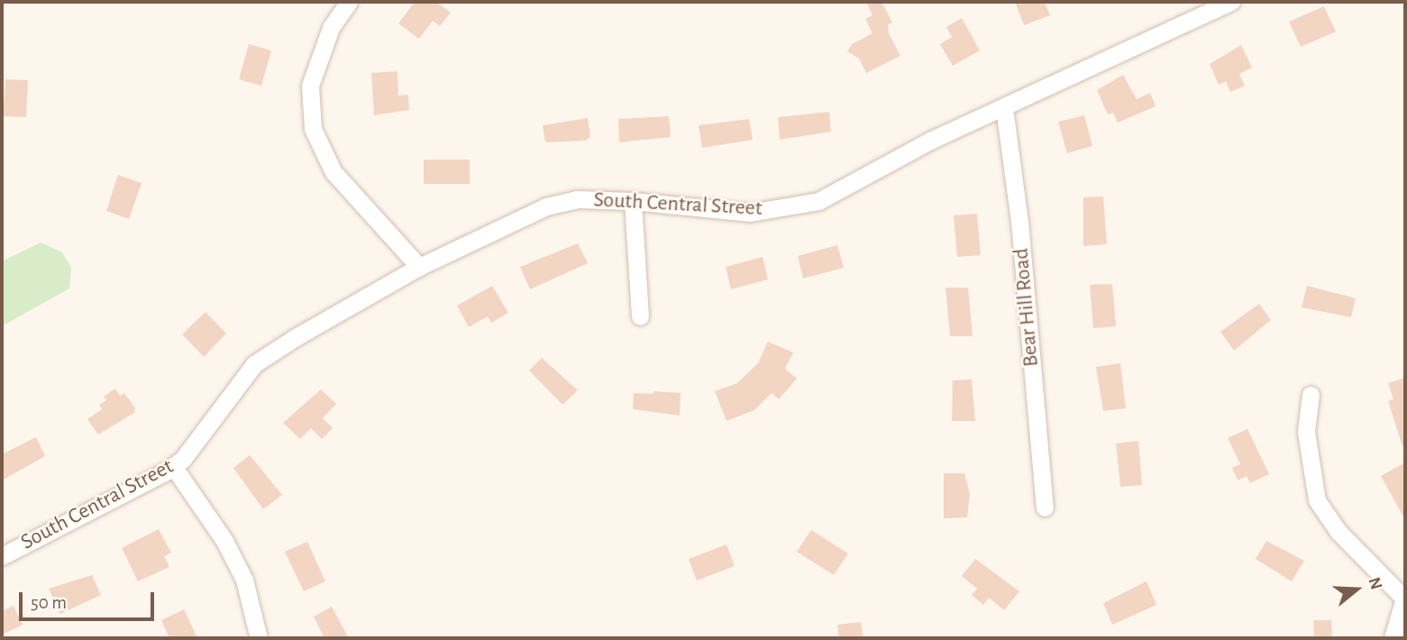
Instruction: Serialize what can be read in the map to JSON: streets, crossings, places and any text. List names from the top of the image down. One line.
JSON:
{"streets":{"street":["South Central Street","Bear Hill Road"]},"crossings":[["South Central Street","Bear Hill Road"]],"scale_bar":"50 m","north":"right"}
